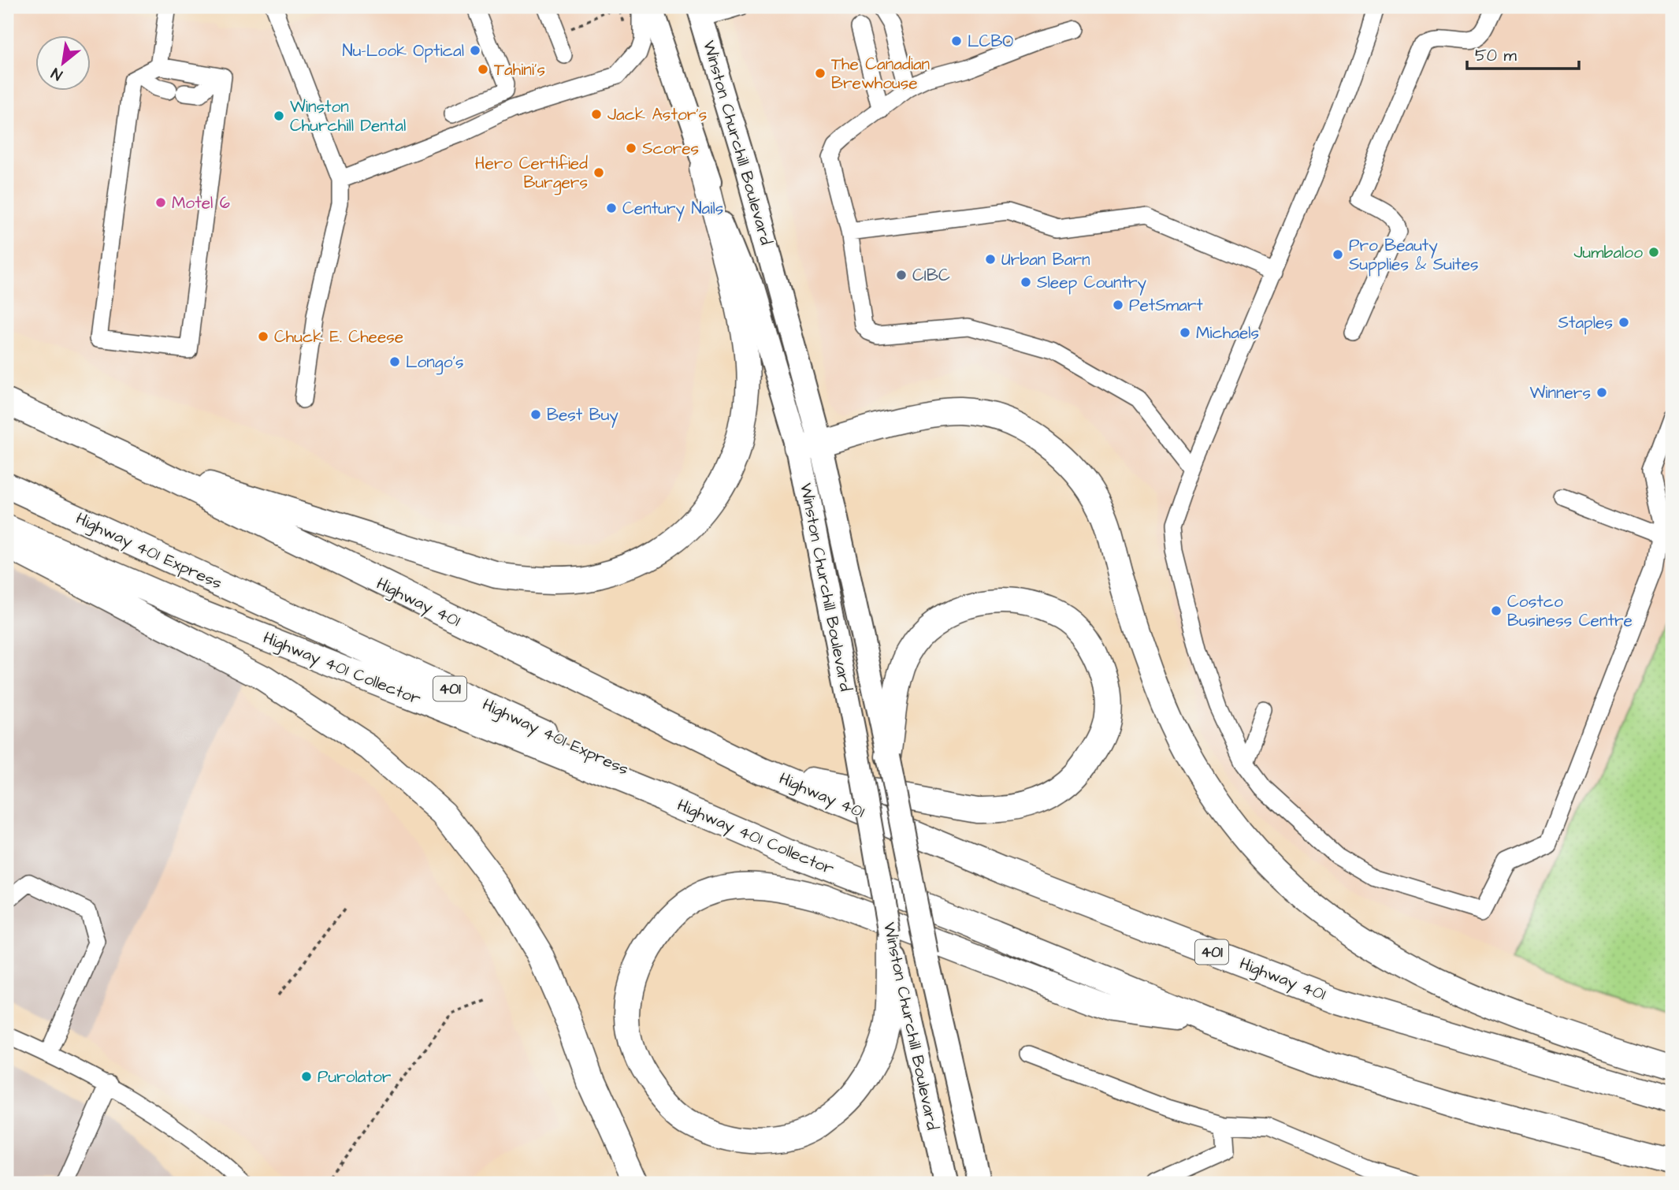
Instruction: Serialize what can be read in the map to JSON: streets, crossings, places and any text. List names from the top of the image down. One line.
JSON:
{"streets":{"highway":["Highway 401 Express","Highway 401","Highway 401 Collector","401"],"main road":["Winston Churchill Boulevard"]},"crossings":[["Highway 401 Express","Highway 401 Collector"],["Highway 401 Express","401"],["Highway 401 Collector","401"]],"places":["LCBO","Nu-Look Optical","Tahini’s","The Canadian Brewhouse","Jack Astor's","Winston Churchill Dental","Scores","Hero Certified Burgers","Motel 6","Century Nails","Jumbaloo","Pro Beauty Supplies & Suites","Urban Barn","CIBC","Sleep Country","PetSmart","Staples","Michaels","Chuck E. Cheese","Longo's","Winners","Best Buy","Costco Business Centre","Purolator"],"scale_bar":"50 m","north":"bottom left"}
